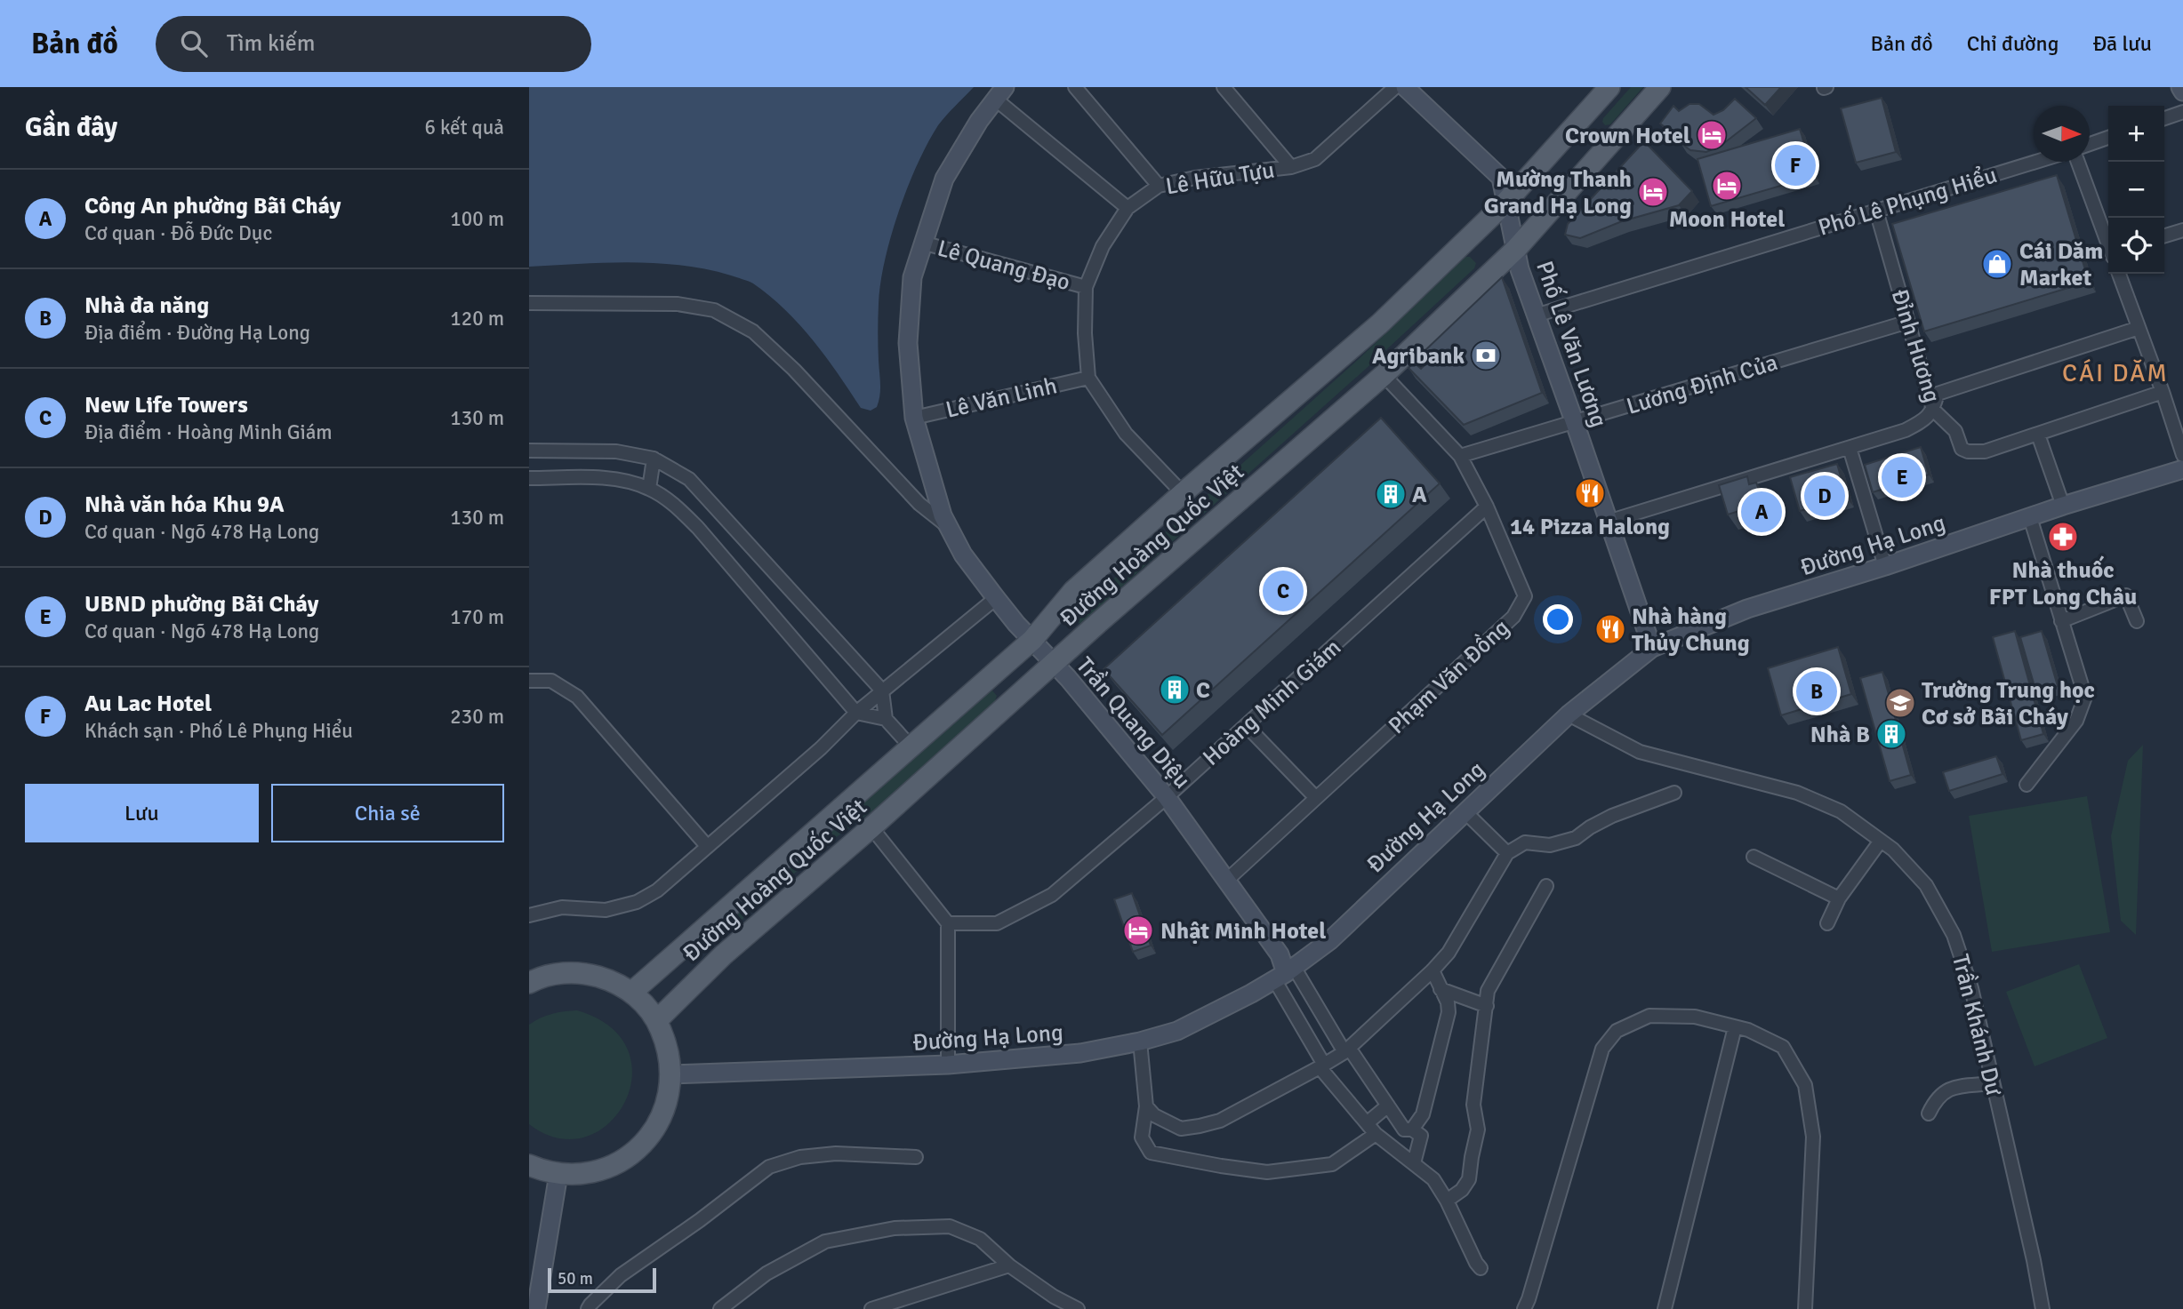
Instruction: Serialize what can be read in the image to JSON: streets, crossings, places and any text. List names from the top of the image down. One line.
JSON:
{"streets":{"main road":["Phố Lê Văn Lương","Đường Hoàng Quốc Việt","Đường Hạ Long","Trần Quang Diệu"],"street":["Lê Hữu Tựu","Phố Lê Phụng Hiểu","Lê Quang Đạo","Đỉnh Hương","Lương Định Của","Lê Văn Linh","Phạm Văn Đồng","Hoàng Minh Giám","Trần Khánh Dư"]},"crossings":[["Lê Hữu Tựu","Lê Quang Đạo"],["Lê Hữu Tựu","Lê Văn Linh"],["Lê Hữu Tựu","Đường Hoàng Quốc Việt"],["Phố Lê Phụng Hiểu","Phố Lê Văn Lương"],["Phố Lê Phụng Hiểu","Đỉnh Hương"],["Lê Quang Đạo","Trần Quang Diệu"],["Phố Lê Văn Lương","Lương Định Của"],["Phố Lê Văn Lương","Đường Hoàng Quốc Việt"],["Phố Lê Văn Lương","Đường Hạ Long"],["Đỉnh Hương","Lương Định Của"],["Lương Định Của","Phạm Văn Đồng"],["Lê Văn Linh","Trần Quang Diệu"],["Đường Hoàng Quốc Việt","Phạm Văn Đồng"],["Đường Hoàng Quốc Việt","Trần Quang Diệu"],["Đường Hạ Long","Trần Quang Diệu"],["Đường Hạ Long","Trần Khánh Dư"],["Phạm Văn Đồng","Hoàng Minh Giám"],["Phạm Văn Đồng","Trần Quang Diệu"],["Hoàng Minh Giám","Trần Quang Diệu"]],"districts":["CÁI DĂM"],"places":{"hotel":["Crown Hotel","Moon Hotel","Mường Thanh Grand Hạ Long","Nhật Minh Hotel"],"shop":["Cái Dăm Market"],"bank":["Agribank"],"restaurant":["14 Pizza Halong","Nhà hàng Thủy Chung"],"building":["A","C","Nhà B"],"pharmacy":["Nhà thuốc FPT Long Châu"],"school or university":["Trường Trung học Cơ sở Bãi Cháy"]},"scale_bar":"50 m","north":"right","page":{"header":"Bản đồ","search":"Tìm kiếm","nav":["Bản đồ","Chỉ đường","Đã lưu"],"heading":["Gần đây","6 kết quả"],"map_buttons":["+","−"],"pins":["F","E","D","A","C","B"],"list":[{"mark":"A","name":"Công An phường Bãi Cháy","note":"Cơ quan · Đỗ Đức Dục","value":"100 m"},{"mark":"B","name":"Nhà đa năng","note":"Địa điểm · Đường Hạ Long","value":"120 m"},{"mark":"C","name":"New Life Towers","note":"Địa điểm · Hoàng Minh Giám","value":"130 m"},{"mark":"D","name":"Nhà văn hóa Khu 9A","note":"Cơ quan · Ngõ 478 Hạ Long","value":"130 m"},{"mark":"E","name":"UBND phường Bãi Cháy","note":"Cơ quan · Ngõ 478 Hạ Long","value":"170 m"},{"mark":"F","name":"Au Lac Hotel","note":"Khách sạn · Phố Lê Phụng Hiểu","value":"230 m"}],"buttons":["Lưu","Chia sẻ"],"scale":"50 m"}}
